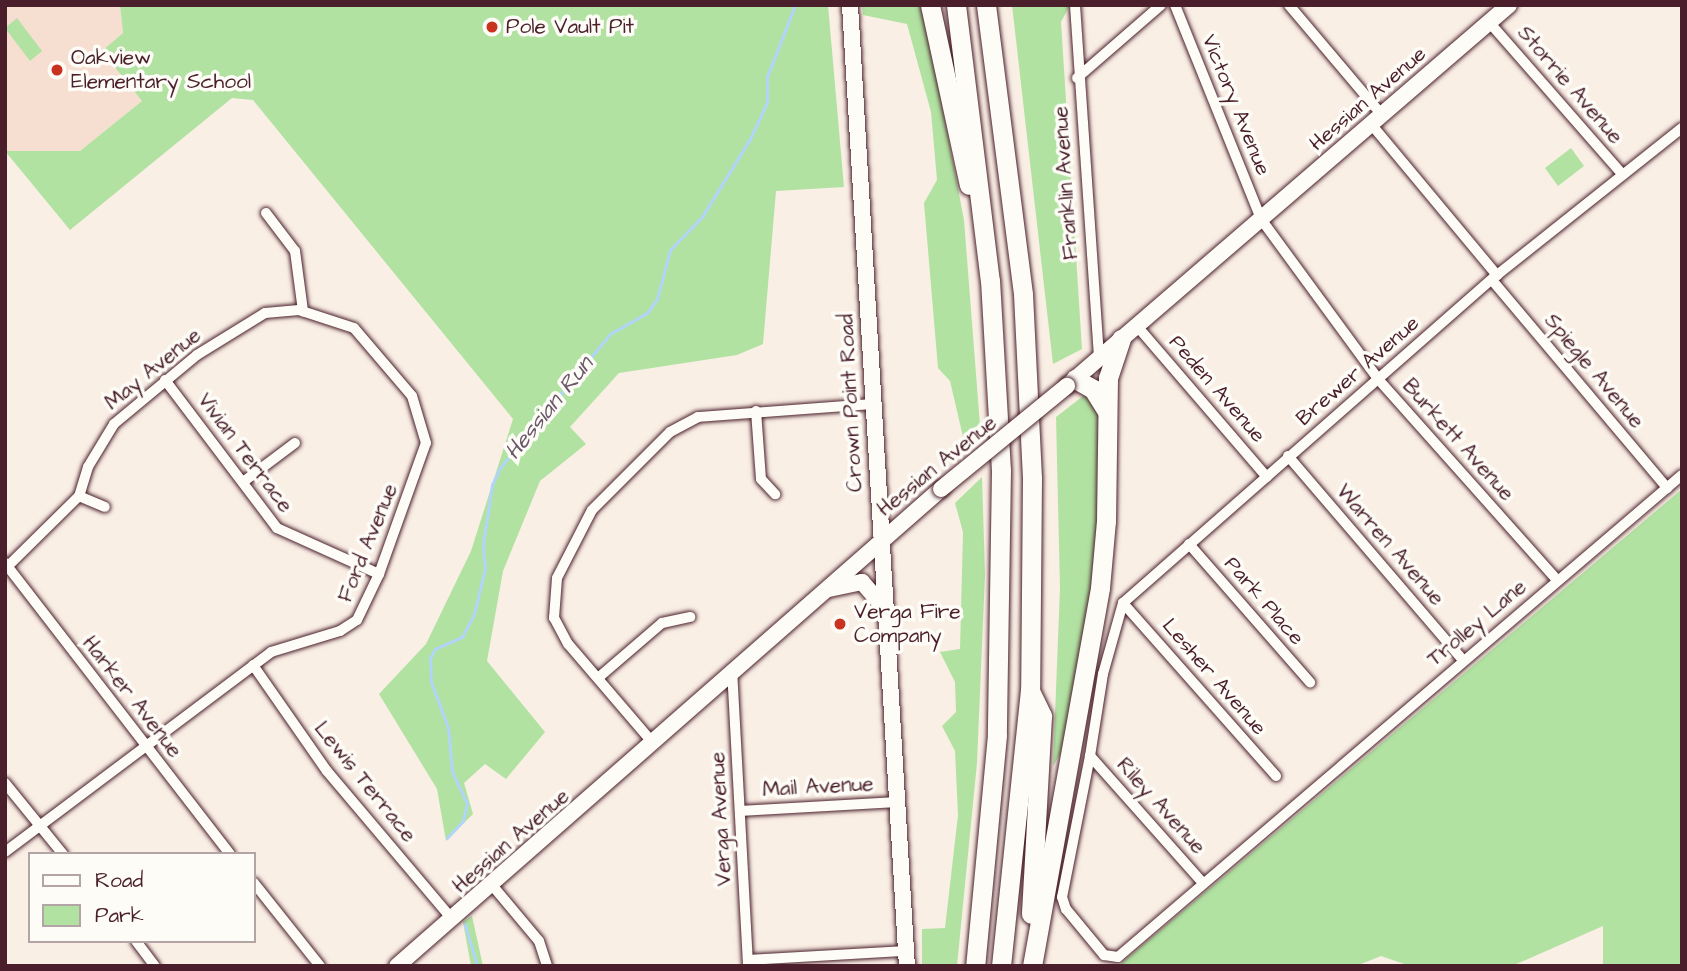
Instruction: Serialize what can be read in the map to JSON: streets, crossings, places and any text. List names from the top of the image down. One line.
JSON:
{"streets":{"main road":["Hessian Avenue","Crown Point Road"],"street":["Storrie Avenue","Victory Avenue","Franklin Avenue","May Avenue","Brewer Avenue","Spiegle Avenue","Peden Avenue","Burkett Avenue","Vivian Terrace","Ford Avenue","Warren Avenue","Park Place","Trolley Lane","Lesher Avenue","Harker Avenue","Lewis Terrace","Mail Avenue","Riley Avenue","Verga Avenue"]},"crossings":[["Storrie Avenue","Hessian Avenue"],["Storrie Avenue","Brewer Avenue"],["Hessian Avenue","Victory Avenue"],["Hessian Avenue","Franklin Avenue"],["Hessian Avenue","Spiegle Avenue"],["Hessian Avenue","Peden Avenue"],["Hessian Avenue","Crown Point Road"],["Hessian Avenue","Burkett Avenue"],["Hessian Avenue","Lewis Terrace"],["Hessian Avenue","Verga Avenue"],["Victory Avenue","Burkett Avenue"],["May Avenue","Vivian Terrace"],["May Avenue","Ford Avenue"],["May Avenue","Harker Avenue"],["Brewer Avenue","Spiegle Avenue"],["Brewer Avenue","Peden Avenue"],["Brewer Avenue","Burkett Avenue"],["Brewer Avenue","Warren Avenue"],["Brewer Avenue","Park Place"],["Brewer Avenue","Lesher Avenue"],["Brewer Avenue","Riley Avenue"],["Spiegle Avenue","Trolley Lane"],["Crown Point Road","Mail Avenue"],["Burkett Avenue","Trolley Lane"],["Vivian Terrace","Ford Avenue"],["Ford Avenue","Harker Avenue"],["Ford Avenue","Lewis Terrace"],["Warren Avenue","Trolley Lane"],["Trolley Lane","Riley Avenue"],["Lesher Avenue","Riley Avenue"],["Mail Avenue","Verga Avenue"]],"water":["Hessian Run"],"places":["Pole Vault Pit","Oakview Elementary School","Verga Fire Company"],"legend":["Road","Park"]}
